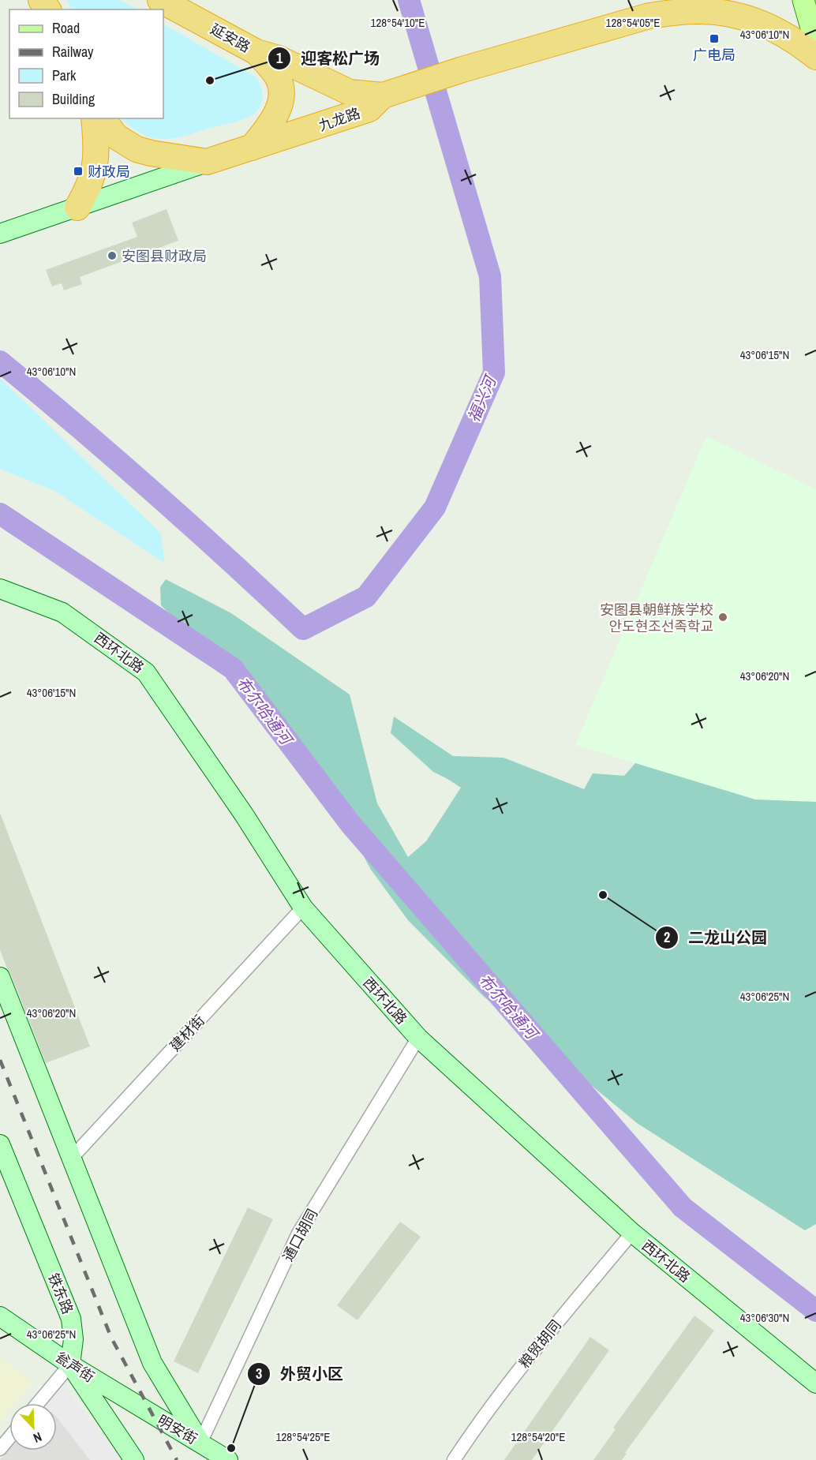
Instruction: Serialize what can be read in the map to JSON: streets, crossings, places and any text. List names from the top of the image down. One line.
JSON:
{"streets":{"highway":["延安路","九龙路"],"street":["西环北路","建材街","通口胡同","铁东路","粮贸胡同","瓮声街","明安街"]},"crossings":[["延安路","九龙路"],["西环北路","建材街"],["西环北路","通口胡同"],["西环北路","粮贸胡同"],["通口胡同","明安街"],["铁东路","瓮声街"],["瓮声街","明安街"]],"water":["福兴河","布尔哈通河"],"places":{"transit":["广电局","财政局"],"other":["迎客松广场","安图县财政局","安图县朝鲜族学校 안도현조선족학교","二龙山公园","外贸小区"]},"legend":["Road","Railway","Park","Building"],"north":"bottom right","coordinates":["128°54'10\"E","128°54'05\"E","43°06'10\"N","43°06'15\"N","43°06'20\"N","43°06'25\"N","43°06'30\"N","128°54'25\"E","128°54'20\"E"]}
